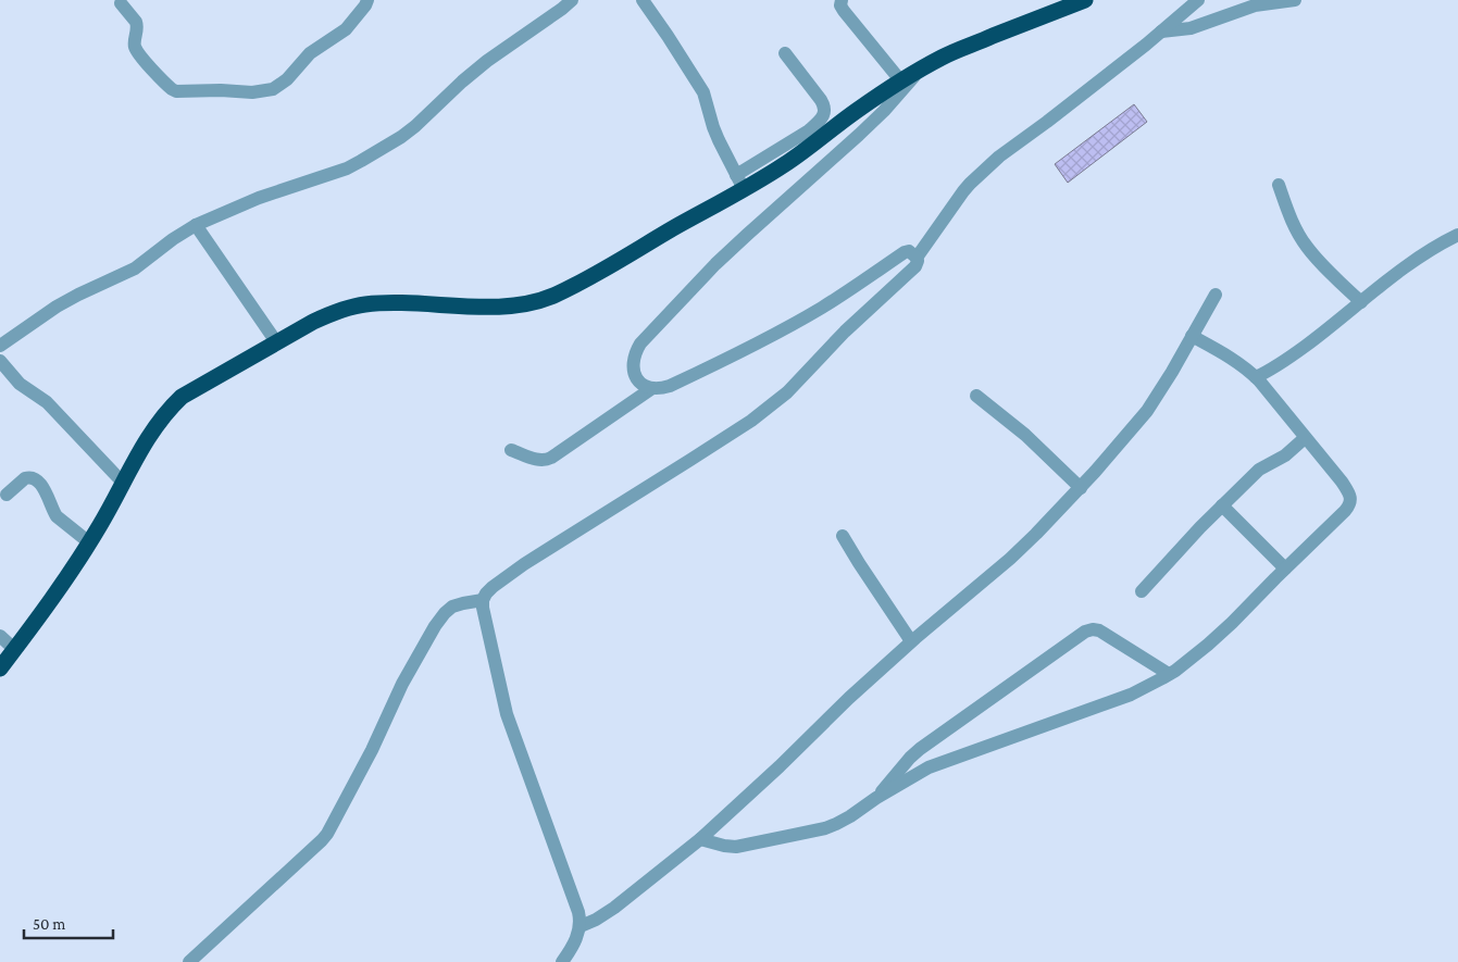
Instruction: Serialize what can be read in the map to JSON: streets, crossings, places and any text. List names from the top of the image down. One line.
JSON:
{"scale_bar":"50 m"}
